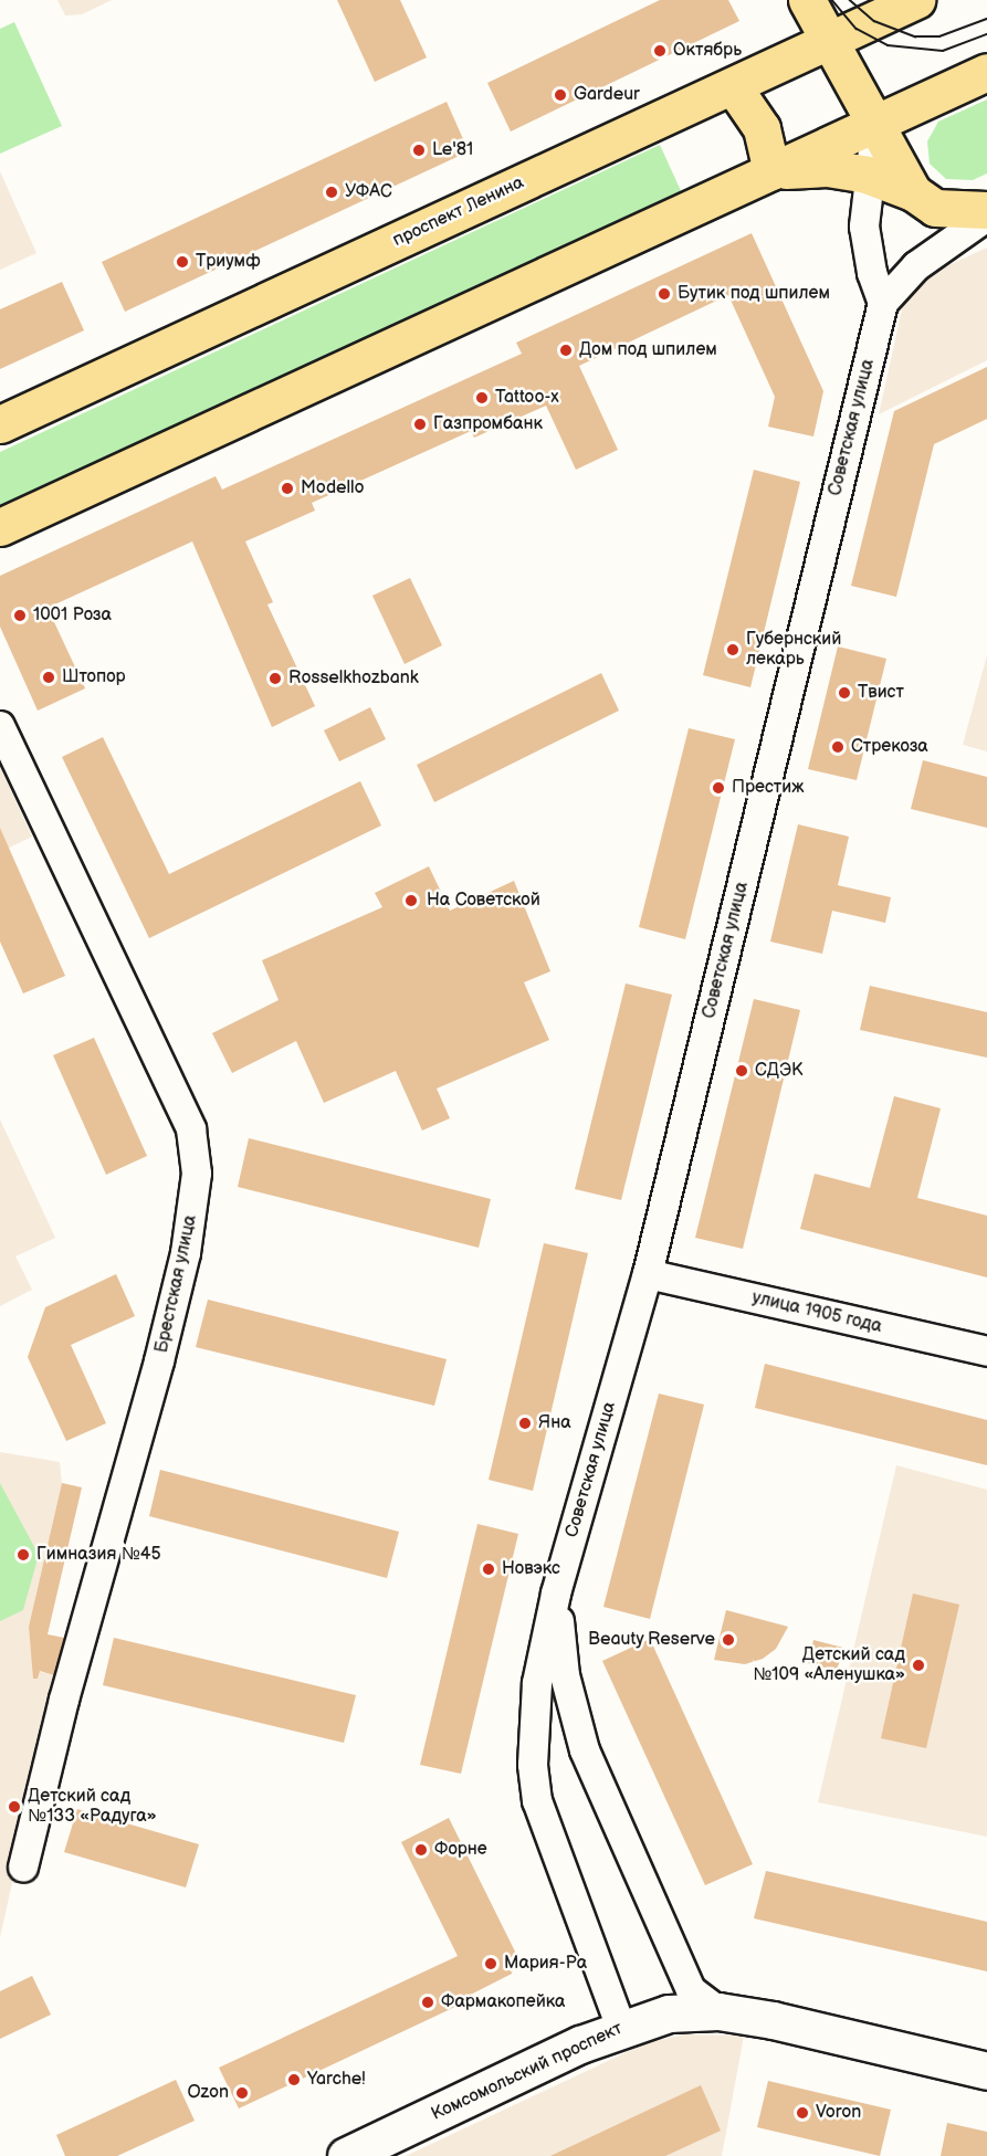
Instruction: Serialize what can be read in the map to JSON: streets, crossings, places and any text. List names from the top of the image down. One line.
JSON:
{"streets":{"main road":["проспект Ленина","Комсомольский проспект"],"street":["Советская улица","Брестская улица","улица 1905 года"]},"crossings":[["Советская улица","улица 1905 года"],["Советская улица","Комсомольский проспект"]],"places":["Октябрь","Gardeur","Le'81","УФАС","Триумф","Бутик под шпилем","Дом под шпилем","Tattoo-x","Газпромбанк","Modello","1001 Роза","Губернский лекарь","Штопор","Rosselkhozbank","Твист","Стрекоза","Престиж","На Советской","СДЭК","Яна","Гимназия №45","Новэкс","Beauty Reserve","Детский сад №109 «Аленушка»","Детский сад №133 «Радуга»","Форне","Мария-Ра","Фармакопейка","Yarche!","Ozon","Voron"]}
